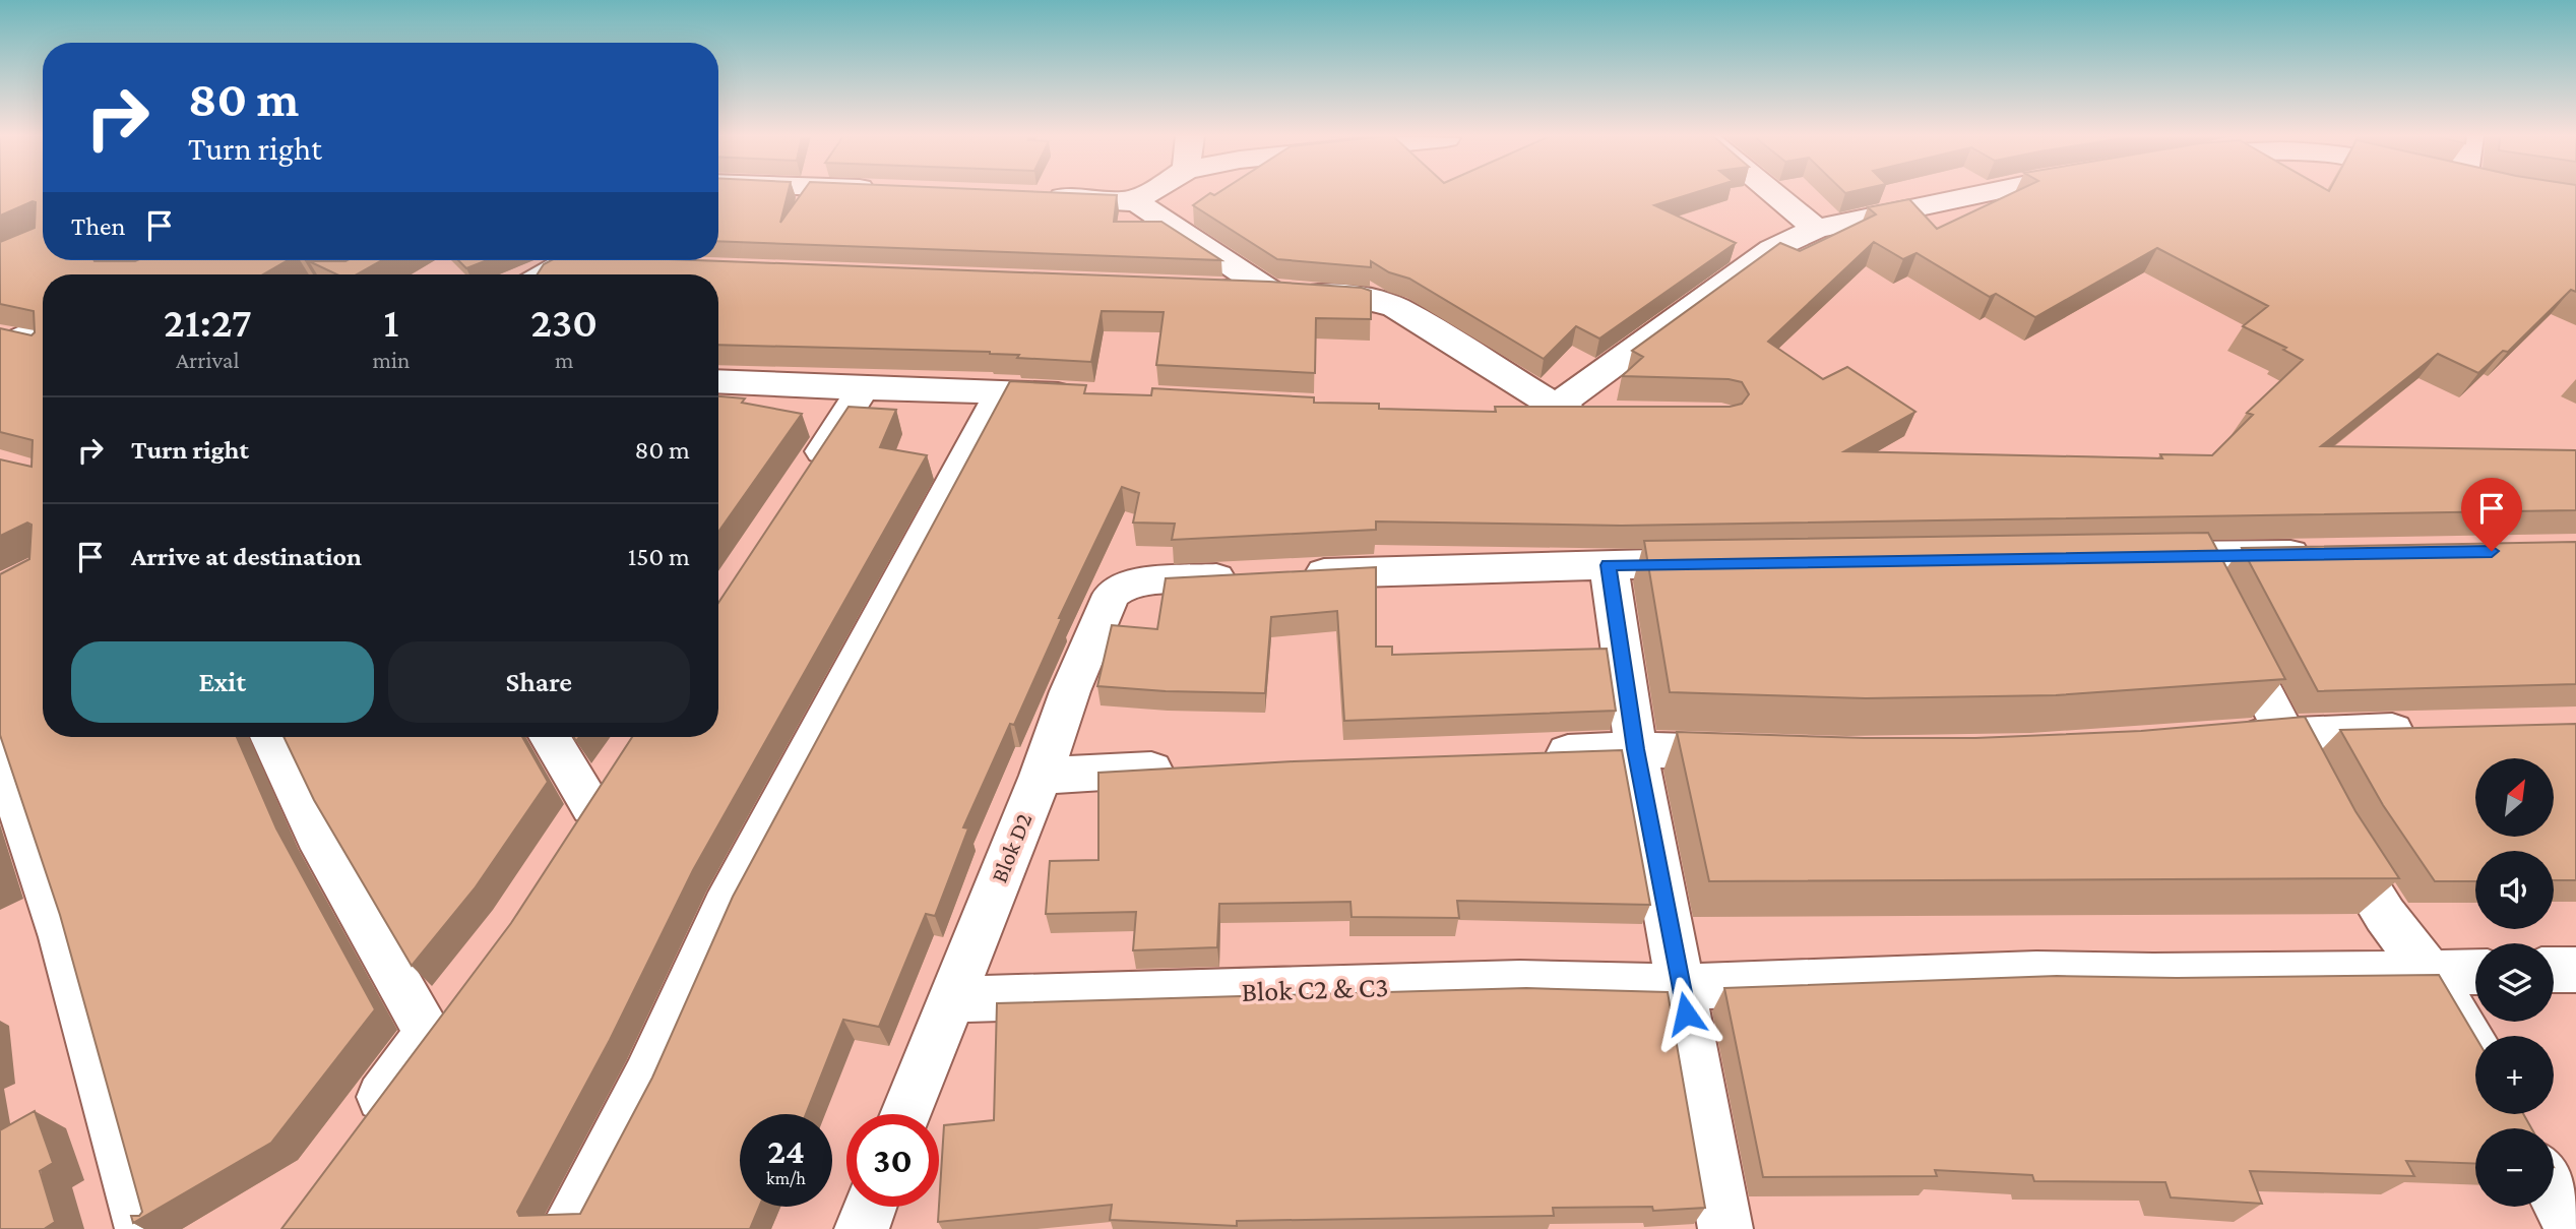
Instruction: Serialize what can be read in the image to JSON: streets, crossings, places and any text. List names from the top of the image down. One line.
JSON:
{"streets":{"street":["Blok D2","Blok C2 & C3"]},"crossings":[["Blok D2","Blok C2 & C3"]],"north":"top right","page":{"turn":["80 m","Turn right"],"then":"Then","eta":["21:27","Arrival","1","min","230","m"],"list":[{"name":"Turn right","value":"80 m"},{"name":"Arrive at destination","value":"150 m"}],"buttons":["Exit","Share"],"map_buttons":["+","−"],"speed":"24 km/h","limit":"30"}}
